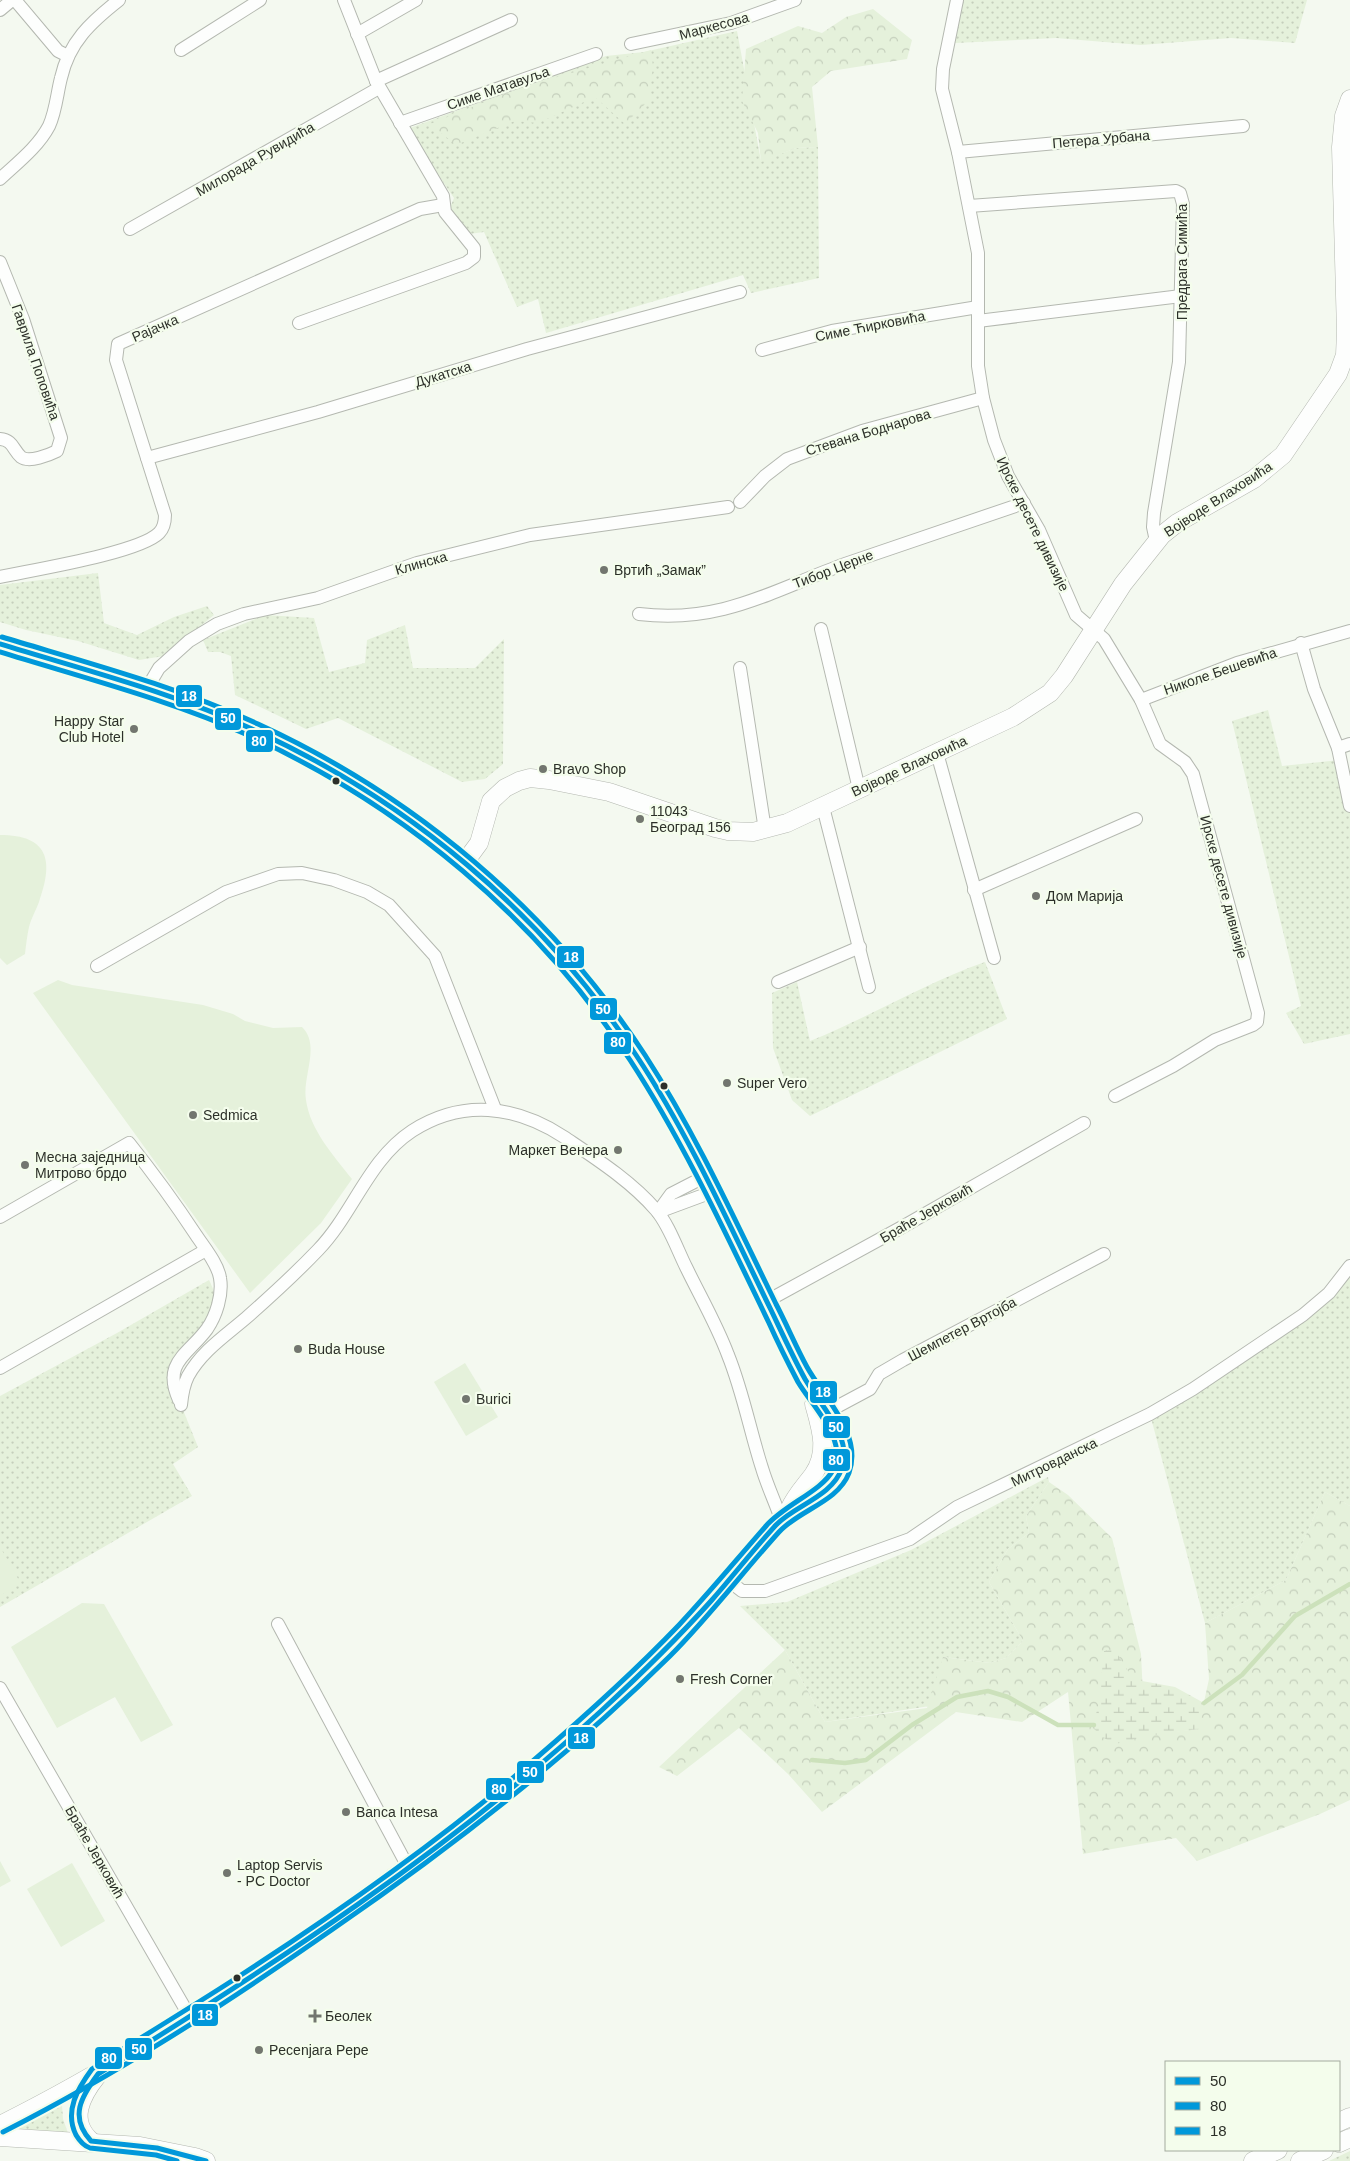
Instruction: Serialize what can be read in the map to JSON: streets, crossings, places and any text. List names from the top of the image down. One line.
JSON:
{"streets":{"main road":["Војводе Влаховића"],"street":["Маркесова","Симе Матавуља","Петера Урбана","Милорада Рувидића","Предрага Симића","Симе Ћирковића","Рајачка","Гаврила Поповића","Дукатска","Стевана Боднарова","Ирске десете дивизије","Клинска","Тибор Церне","Николе Бешевића","Браће Јерковић","Шемпетер Вртојба","Митровданска"]},"crossings":[["Петера Урбана","Ирске десете дивизије"],["Предрага Симића","Војводе Влаховића"],["Предрага Симића","Ирске десете дивизије"],["Симе Ћирковића","Ирске десете дивизије"],["Рајачка","Дукатска"],["Стевана Боднарова","Ирске десете дивизије"],["Стевана Боднарова","Клинска"],["Војводе Влаховића","Ирске десете дивизије"],["Ирске десете дивизије","Тибор Церне"],["Ирске десете дивизије","Николе Бешевића"]],"places":{"other":["Вртић „Замак”","Happy Star Club Hotel","Bravo Shop","11043 Београд 156","Дом Марија","Super Vero","Sedmica","Маркет Венера","Месна заједница Митрово брдо","Buda House","Burici","Fresh Corner","Banca Intesa","Laptop Servis - PC Doctor","Pecenjara Pepe"],"health":["Беолек"]},"lines":["transit line 18","transit line 50","transit line 80"],"legend":["50","80","18"]}
